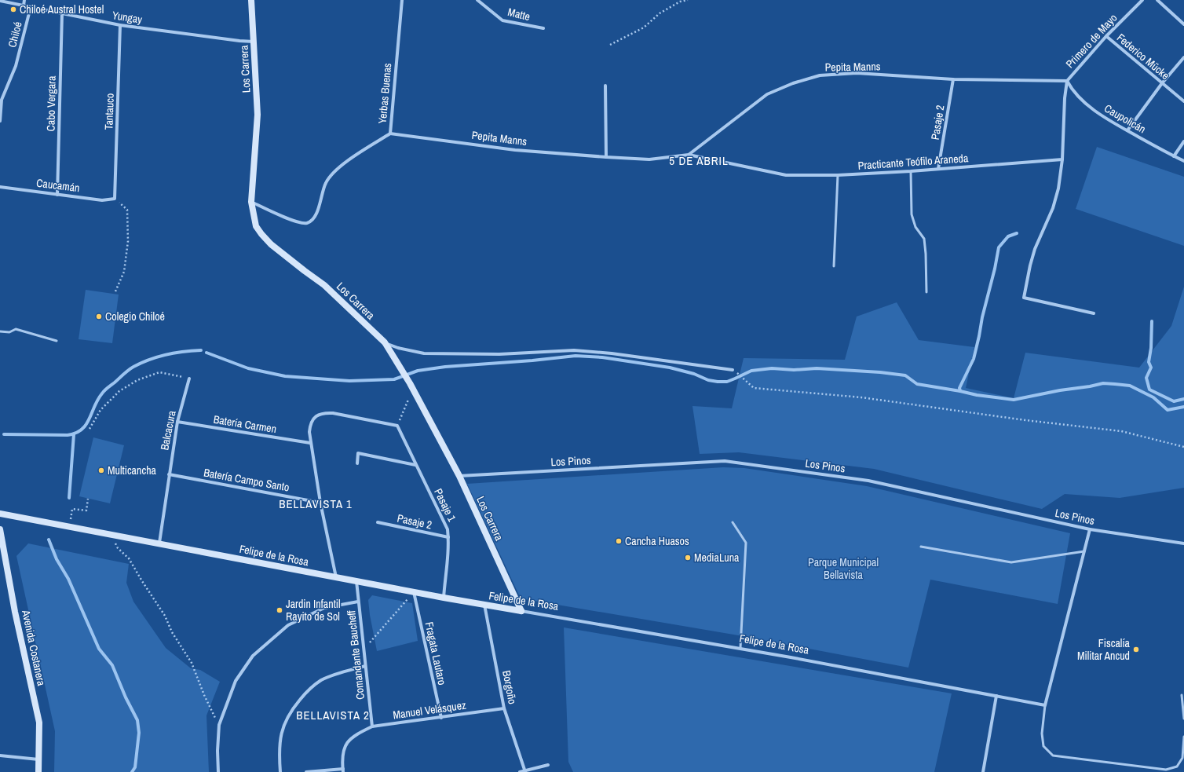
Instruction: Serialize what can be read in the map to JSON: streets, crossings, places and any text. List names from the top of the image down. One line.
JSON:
{"streets":{"street":["Matte","Yungay","Chiloé","Primero de Mayo","Federico Mücke","Pepita Manns","Los Carrera","Yerbas Buenas","Cabo Vergara","Tantauco","Caupolicán","Pasaje 2","Practicante Teófilo Araneda","Caucamán","Batería Carmen","Balcacura","Los Pinos","Batería Campo Santo","Pasaje 1","Felipe de la Rosa","Avenida Costanera","Fragata Lautaro","Comandante Baucheff","Borgoño","Manuel Velásquez"]},"crossings":[["Yungay","Chiloé"],["Yungay","Los Carrera"],["Yungay","Cabo Vergara"],["Yungay","Tantauco"],["Primero de Mayo","Federico Mücke"],["Primero de Mayo","Pepita Manns"],["Primero de Mayo","Caupolicán"],["Pepita Manns","Yerbas Buenas"],["Pepita Manns","Caupolicán"],["Pepita Manns","Pasaje 2"],["Pepita Manns","Practicante Teófilo Araneda"],["Los Carrera","Yerbas Buenas"],["Los Carrera","Los Pinos"],["Los Carrera","Felipe de la Rosa"],["Cabo Vergara","Caucamán"],["Tantauco","Caucamán"],["Pasaje 2","Practicante Teófilo Araneda"],["Pasaje 2","Pasaje 1"],["Batería Carmen","Balcacura"],["Balcacura","Batería Campo Santo"],["Balcacura","Felipe de la Rosa"],["Pasaje 1","Felipe de la Rosa"],["Felipe de la Rosa","Fragata Lautaro"],["Felipe de la Rosa","Comandante Baucheff"],["Felipe de la Rosa","Borgoño"],["Fragata Lautaro","Manuel Velásquez"],["Comandante Baucheff","Manuel Velásquez"],["Borgoño","Manuel Velásquez"]],"districts":["5 DE ABRIL","BELLAVISTA 1","BELLAVISTA 2"],"parks":["Parque Municipal Bellavista"],"places":["Chiloé Austral Hostel","Colegio Chiloé","Multicancha","Cancha Huasos","MediaLuna","Jardin Infantil Rayito de Sol","Fiscalía Militar Ancud"]}
